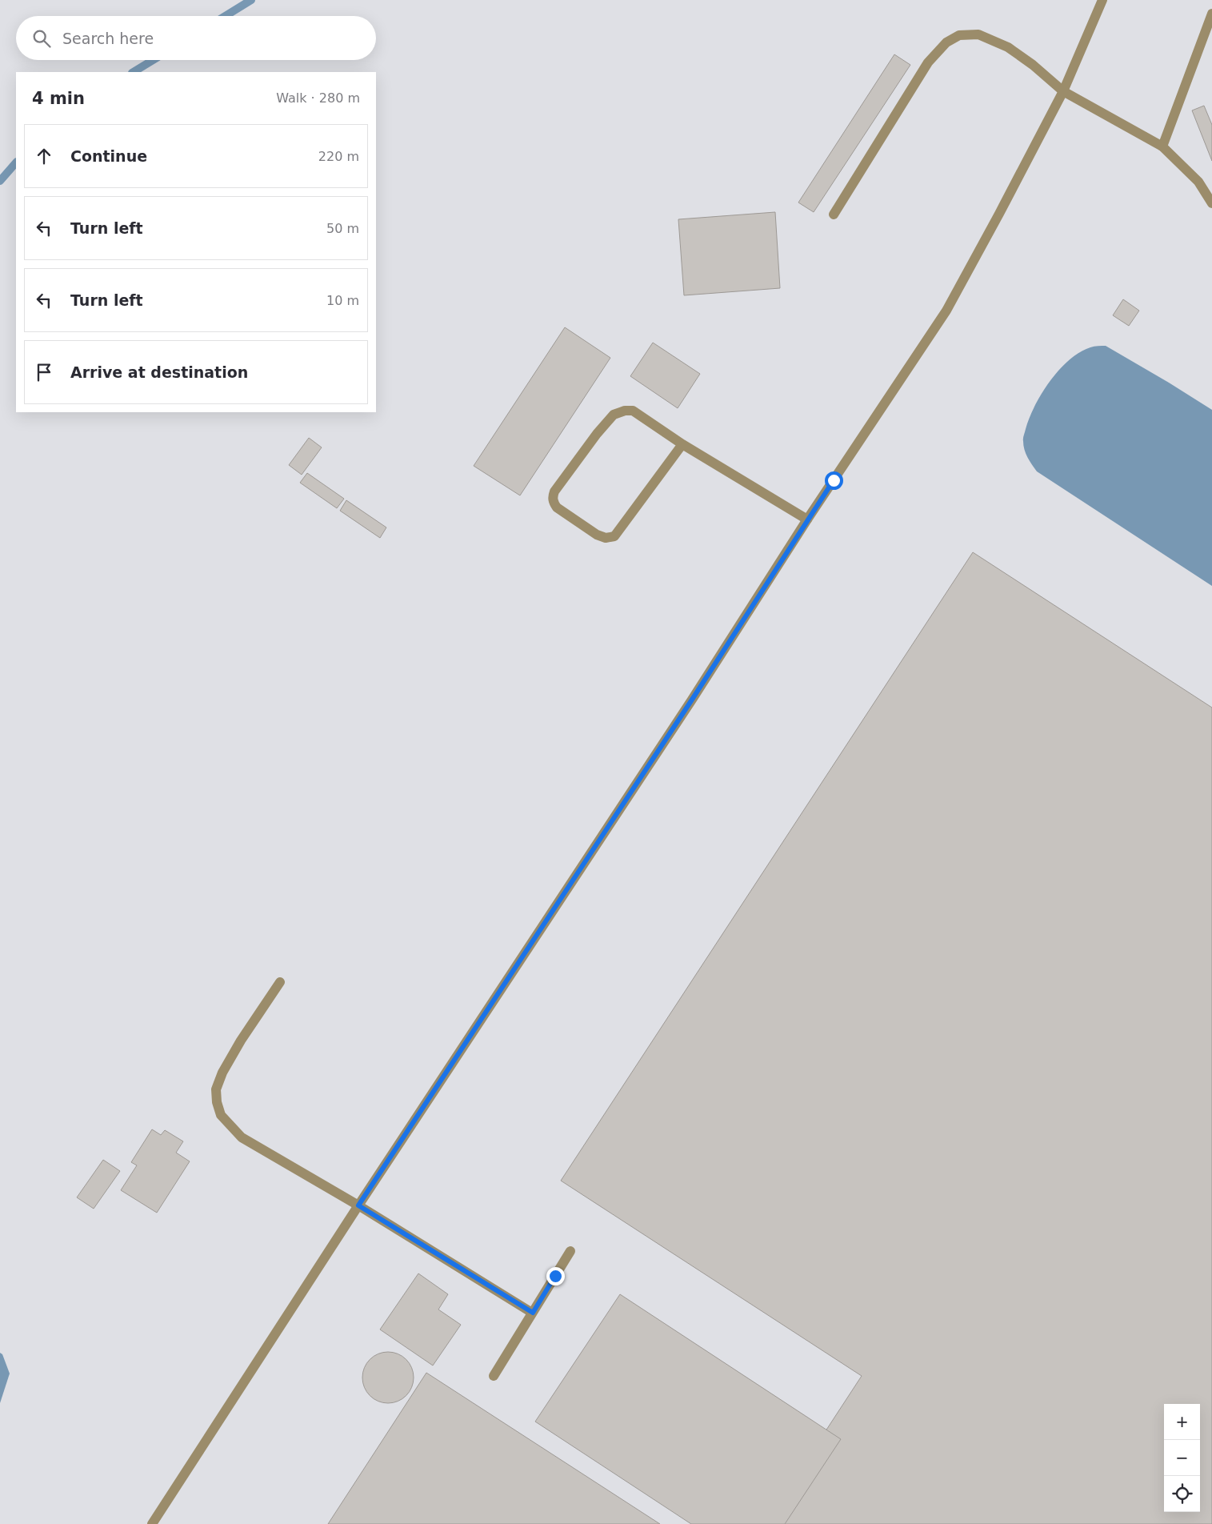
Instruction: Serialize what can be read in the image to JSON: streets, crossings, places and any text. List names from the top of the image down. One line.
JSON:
{"page":{"search":"Search here","heading":["4 min","Walk · 280 m"],"list":[["Continue","220 m"],["Turn left","50 m"],["Turn left","10 m"],"Arrive at destination"],"map_buttons":["+","−"]}}
